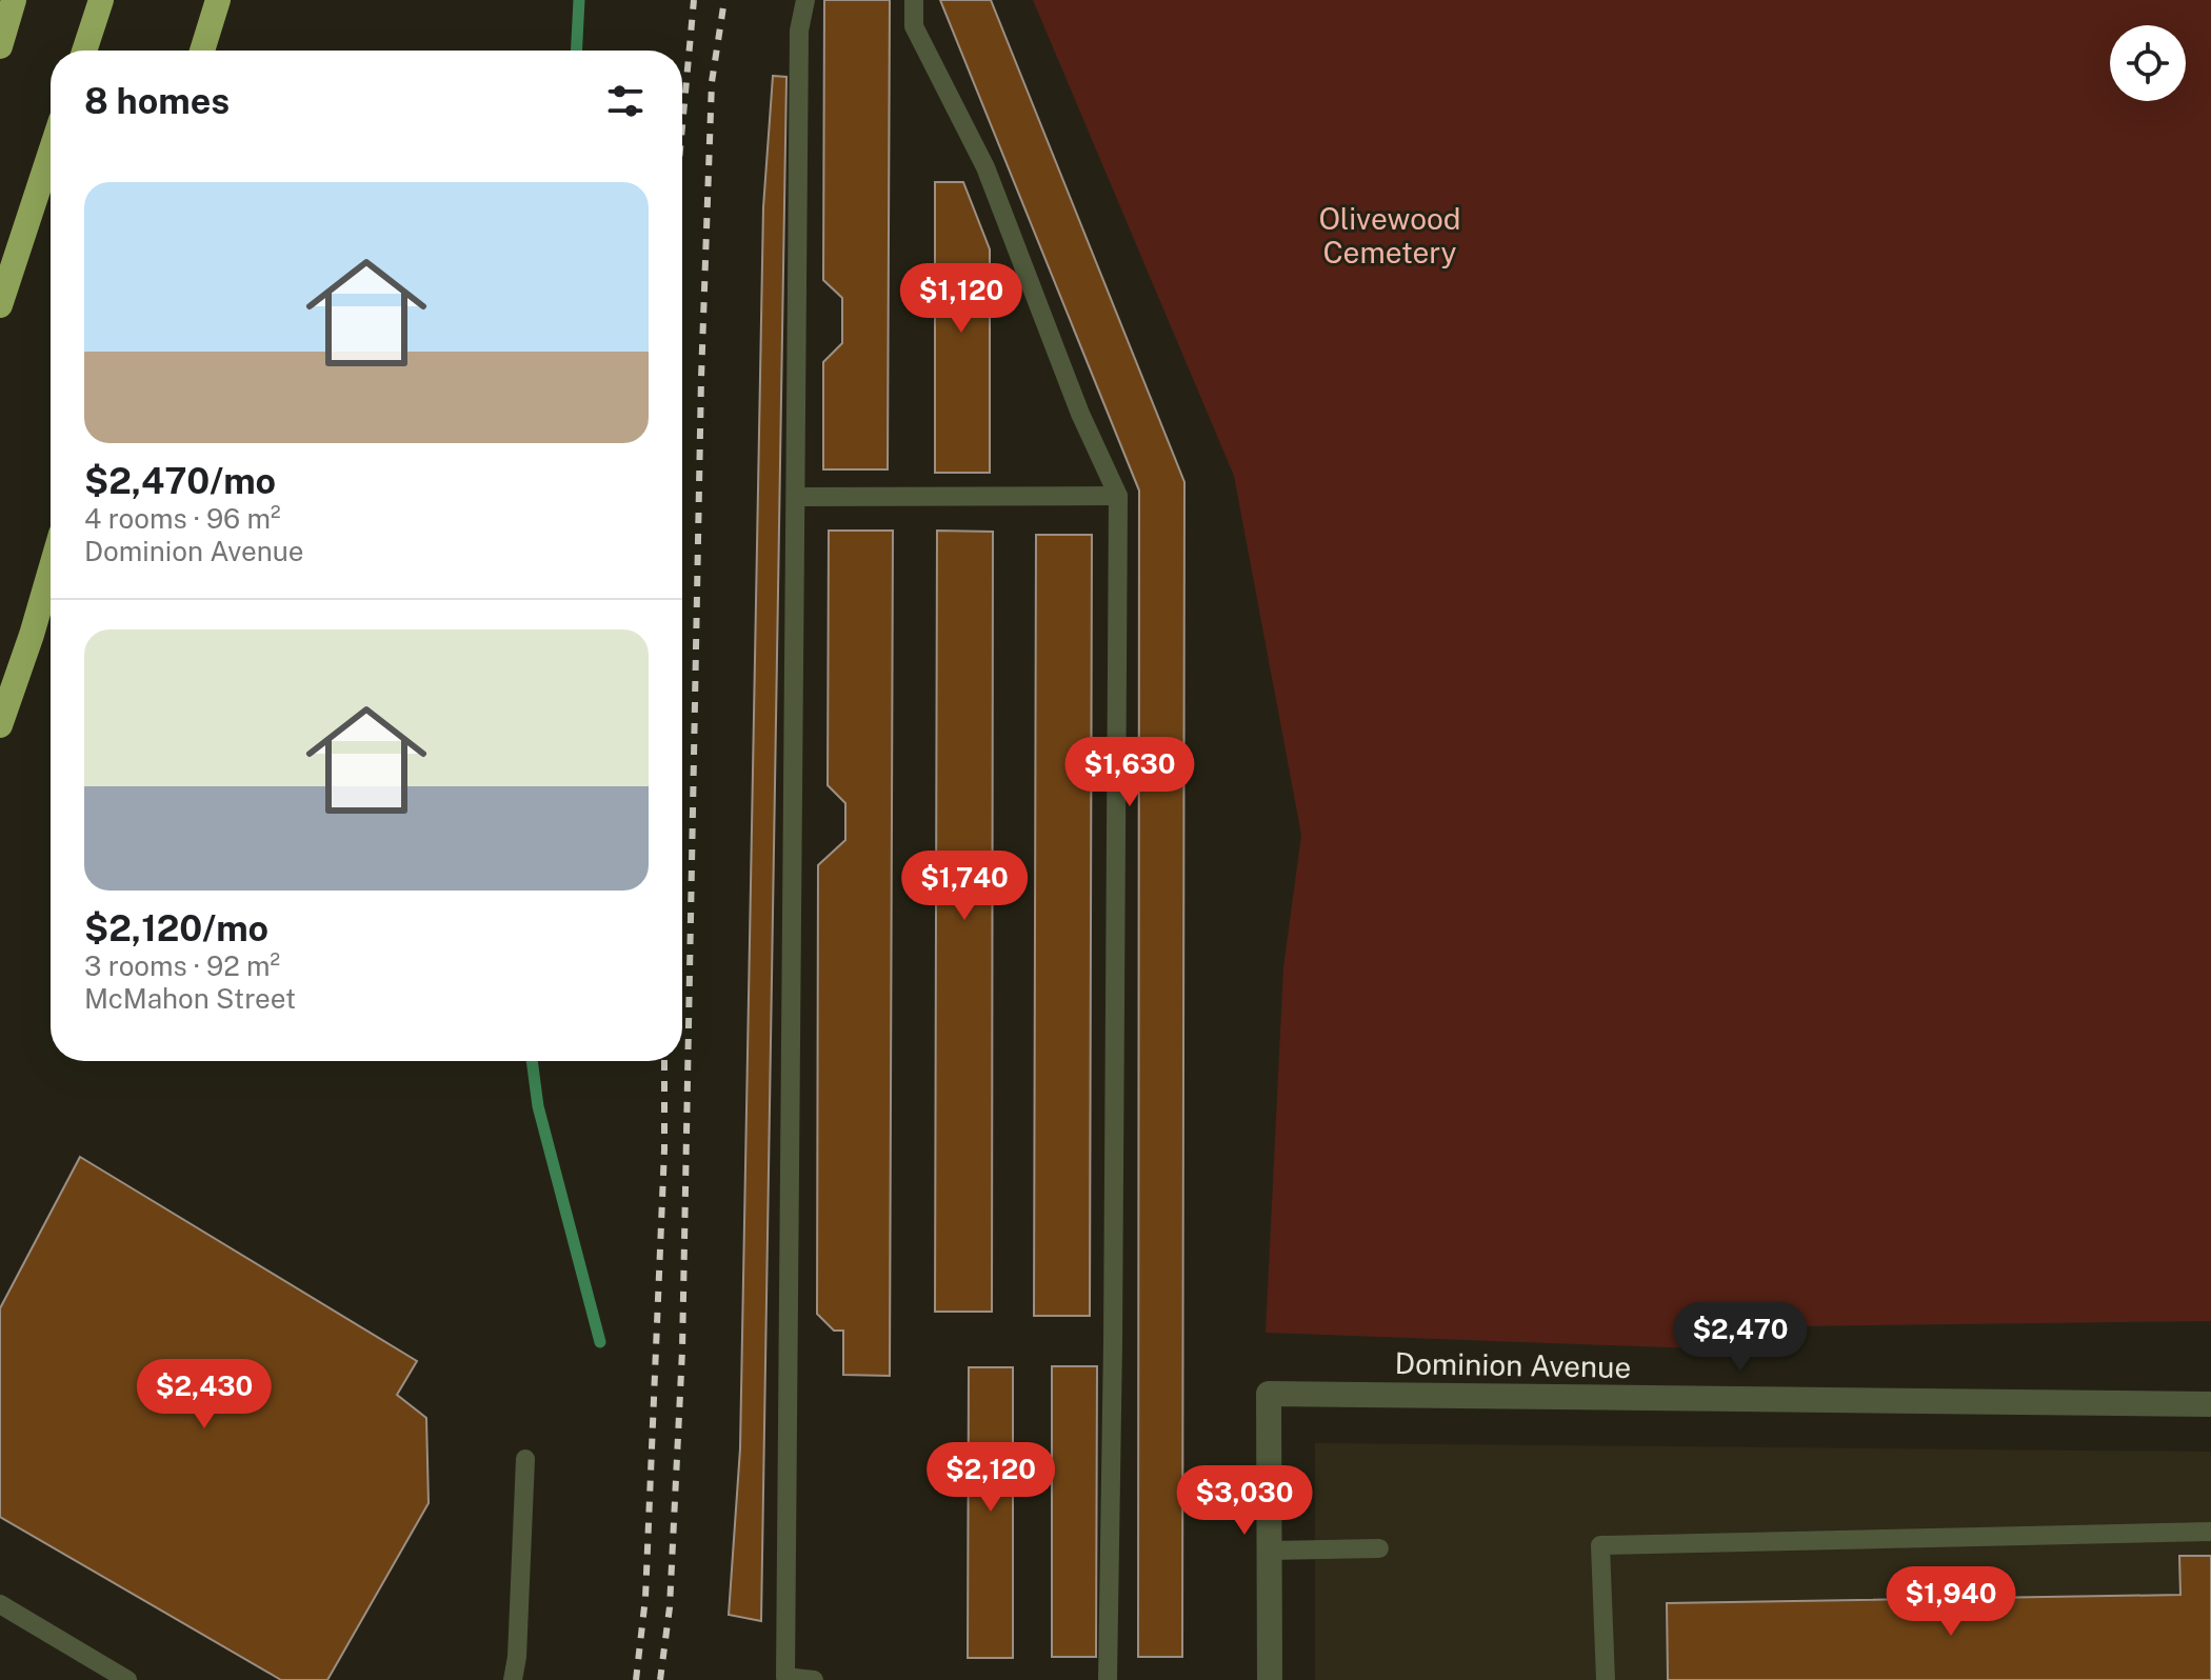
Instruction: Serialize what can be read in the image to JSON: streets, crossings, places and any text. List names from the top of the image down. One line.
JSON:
{"streets":{"street":["Dominion Avenue"]},"parks":["Olivewood Cemetery"],"page":{"heading":"8 homes","list":[{"name":"$2,470/mo","note":"4 rooms · 96 m² · Dominion Avenue"},{"name":"$2,120/mo","note":"3 rooms · 92 m² · McMahon Street"}],"price":["$1,120","$1,630","$1,740","$2,470","$2,430","$2,120","$3,030","$1,940"]}}
